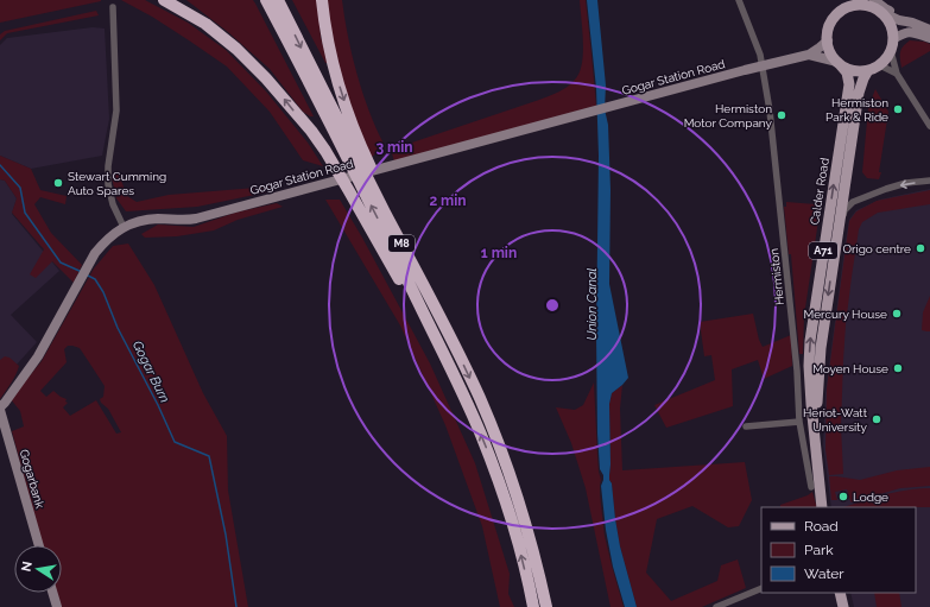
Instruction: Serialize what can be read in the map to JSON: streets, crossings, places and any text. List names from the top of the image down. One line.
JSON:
{"streets":{"highway":["M8"],"main road":["Calder Road","A71"],"street":["Gogar Station Road","Hermiston","Gogarbank"]},"crossings":[["Gogar Station Road","Calder Road"],["Gogar Station Road","Hermiston"],["Gogar Station Road","Gogarbank"]],"water":["Union Canal","Gogar Burn"],"places":["Hermiston Park & Ride","Hermiston Motor Company","Stewart Cumming Auto Spares","Origo centre","Mercury House","Moyen House","Heriot-Watt University","Lodge"],"legend":["Road","Park","Water"],"north":"left","rings":["3 min","2 min","1 min"]}
